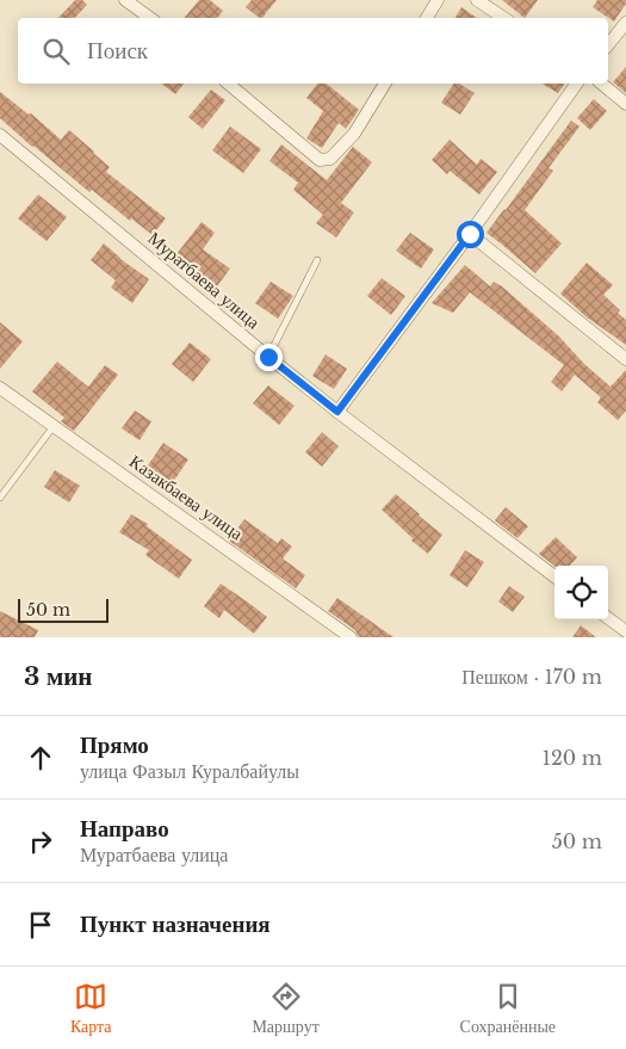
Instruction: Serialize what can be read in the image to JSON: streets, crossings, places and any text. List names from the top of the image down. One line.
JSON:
{"streets":{"street":["Муратбаева улица","Казакбаева улица"]},"scale_bar":"50 m","page":{"search":"Поиск","scale":"50 m","heading":["3 мин","Пешком · 170 m"],"list":[["Прямо","улица Фазыл Куралбайулы","120 m"],["Направо","Муратбаева улица","50 m"],"Пункт назначения"],"nav":["Карта","Маршрут","Сохранённые"]}}
